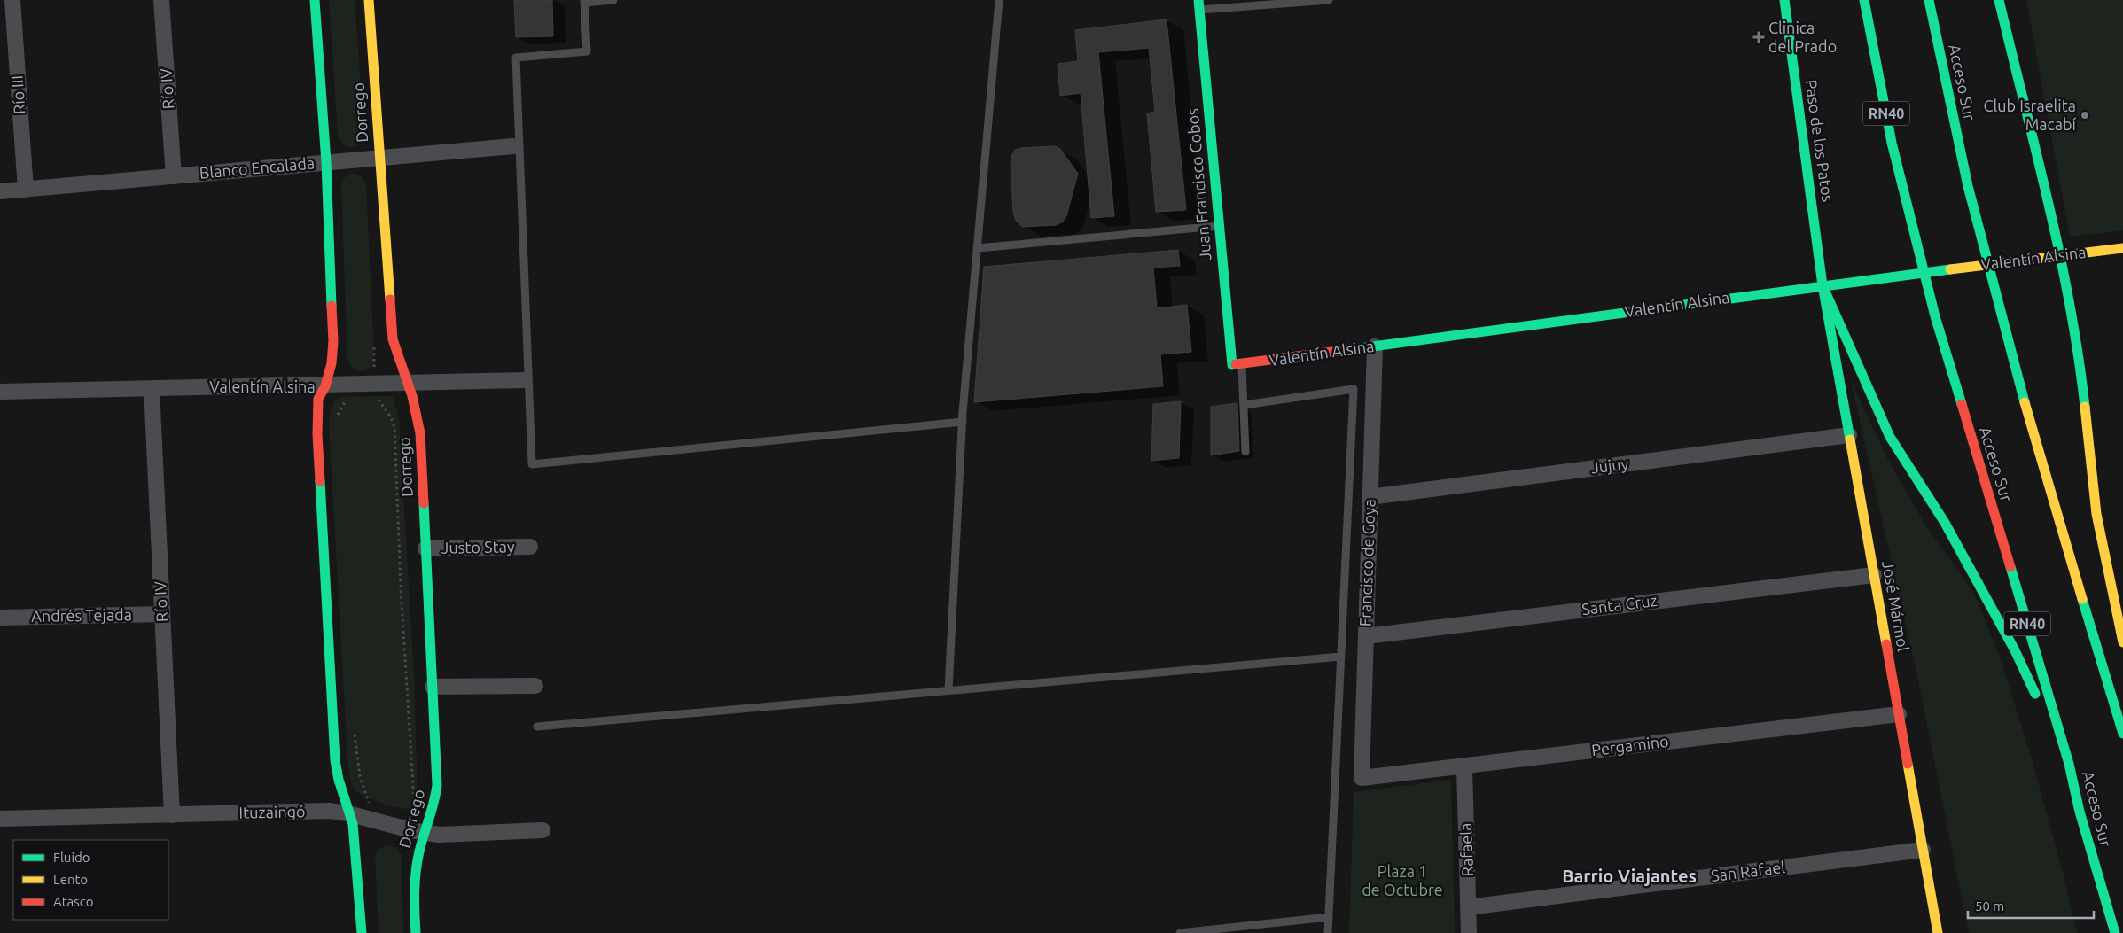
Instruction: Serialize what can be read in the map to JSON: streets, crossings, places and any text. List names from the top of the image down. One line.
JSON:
{"streets":{"main road":["Acceso Sur","Dorrego","RN40","Paso de los Patos","Juan Francisco Cobos","Valentín Alsina","José Mármol"],"street":["Río IV","Río III","Blanco Encalada","Jujuy","Justo Stay","Francisco de Goya","Santa Cruz","Andrés Tejada","Pergamino","Ituzaingó","Rafaela","San Rafael"]},"crossings":[["Río IV","Blanco Encalada"],["Río IV","Valentín Alsina"],["Río IV","Andrés Tejada"],["Río IV","Ituzaingó"],["Río III","Blanco Encalada"],["Dorrego","Blanco Encalada"],["Dorrego","Valentín Alsina"],["Dorrego","Justo Stay"],["Dorrego","Ituzaingó"],["Paso de los Patos","Valentín Alsina"],["Paso de los Patos","José Mármol"],["Juan Francisco Cobos","Valentín Alsina"],["Valentín Alsina","Francisco de Goya"],["Valentín Alsina","José Mármol"],["Jujuy","Francisco de Goya"],["Jujuy","José Mármol"],["Francisco de Goya","Santa Cruz"],["Francisco de Goya","Pergamino"],["Santa Cruz","José Mármol"],["José Mármol","Pergamino"],["José Mármol","San Rafael"],["Pergamino","Rafaela"],["Rafaela","San Rafael"]],"districts":["Barrio Viajantes"],"parks":["Plaza 1 de Octubre"],"places":{"health":["Clinica del Prado"],"other":["Club Israelita Macabí"]},"legend":["Fluido","Lento","Atasco"],"scale_bar":"50 m"}
